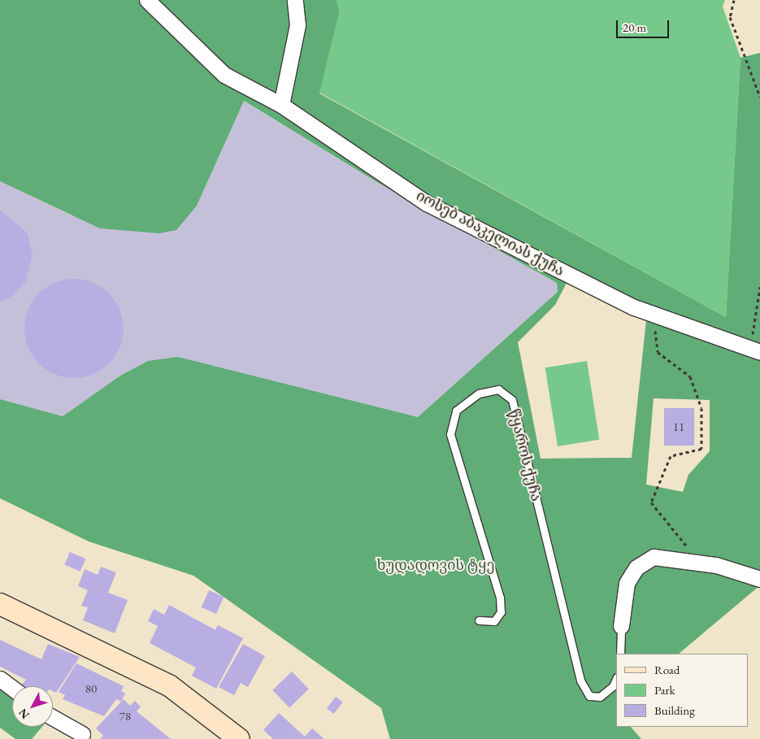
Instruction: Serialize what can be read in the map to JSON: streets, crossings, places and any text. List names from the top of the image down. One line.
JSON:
{"streets":{"street":["იოსებ აბაკელიას ქუჩა"],"lane":["წყაროს ქუჩა"]},"parks":["ხუდადოვის ტყე"],"house_numbers":["11","80","78"],"legend":["Road","Park","Building"],"scale_bar":"20 m","north":"bottom left"}
